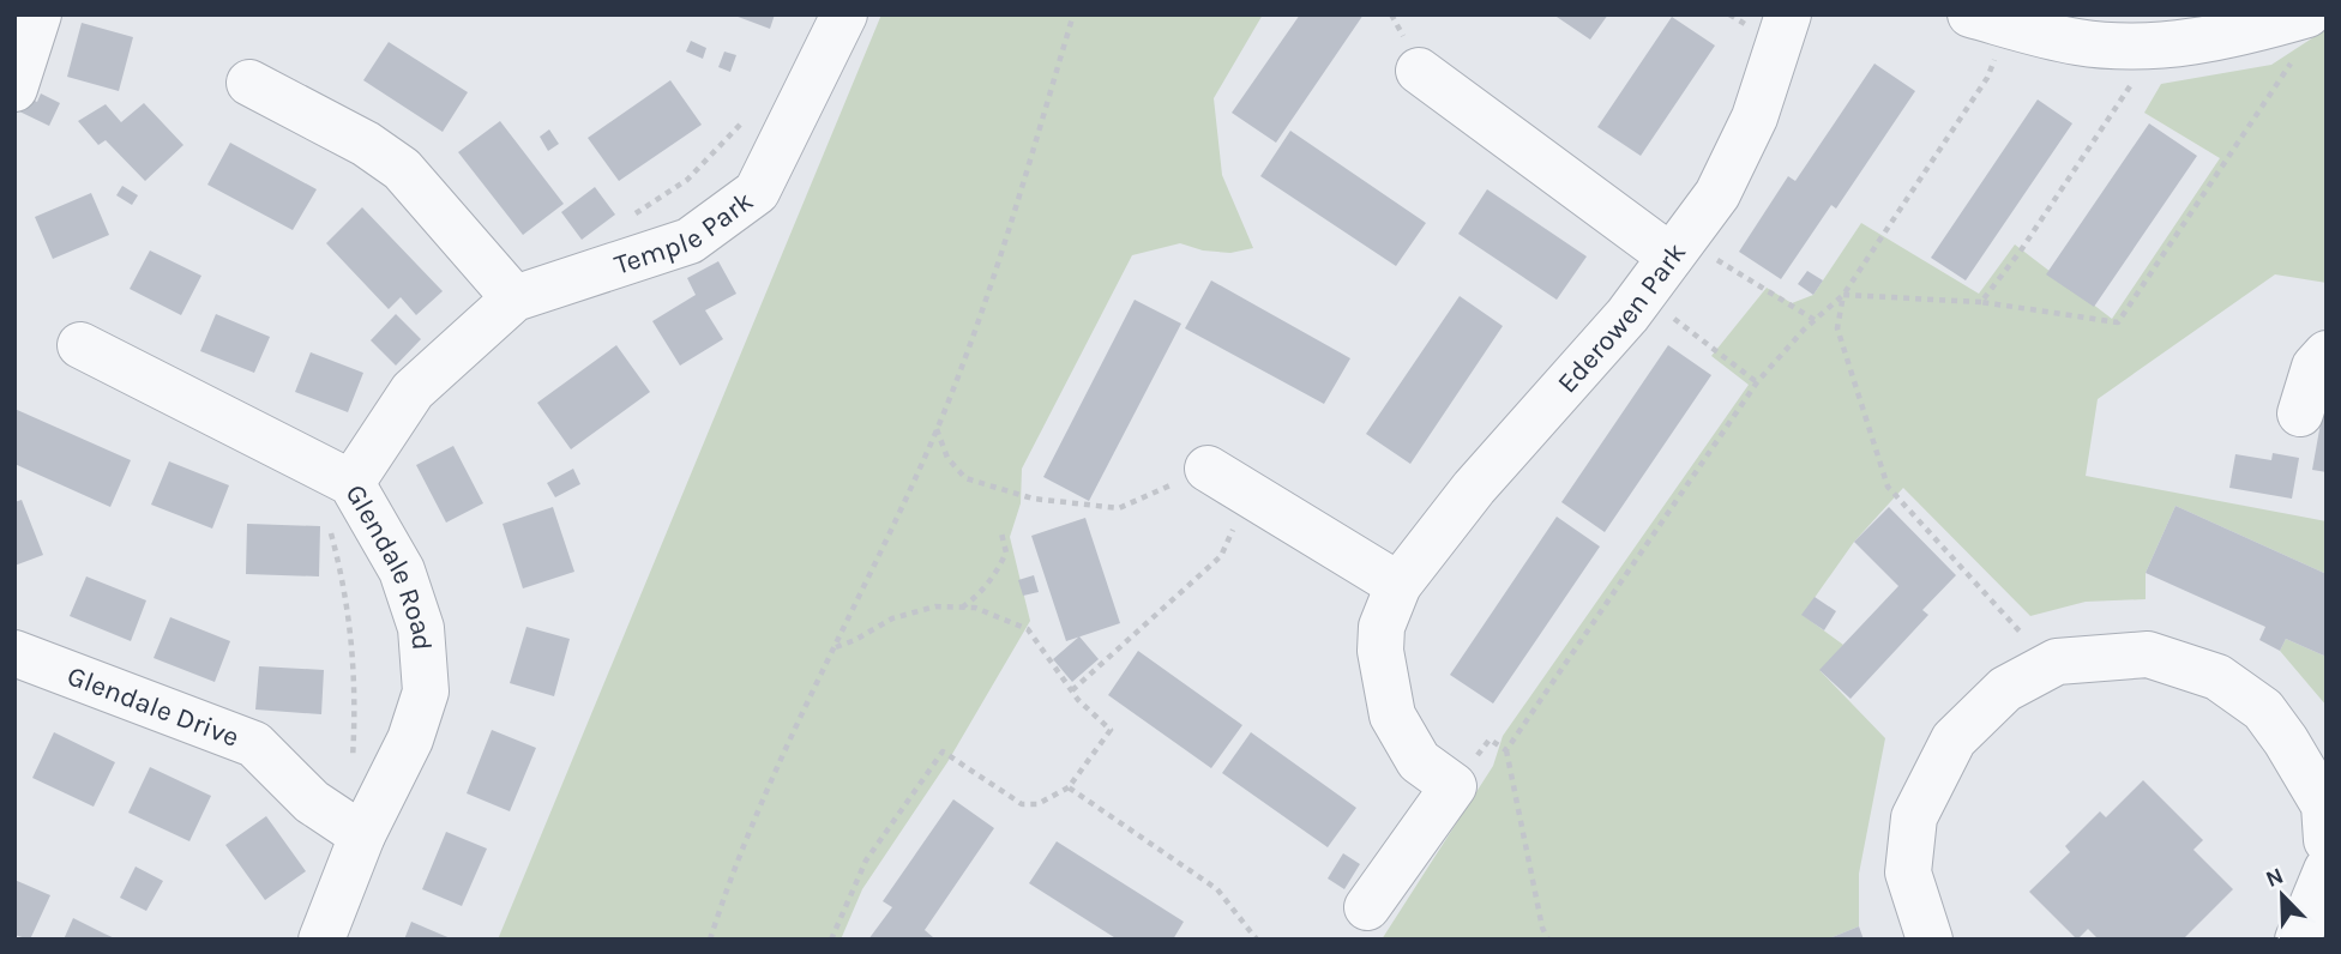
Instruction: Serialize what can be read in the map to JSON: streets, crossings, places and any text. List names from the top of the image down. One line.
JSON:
{"streets":{"street":["Temple Park","Ederowen Park","Glendale Road","Glendale Drive"]},"crossings":[["Temple Park","Glendale Road"],["Glendale Road","Glendale Drive"]],"north":"top left"}
